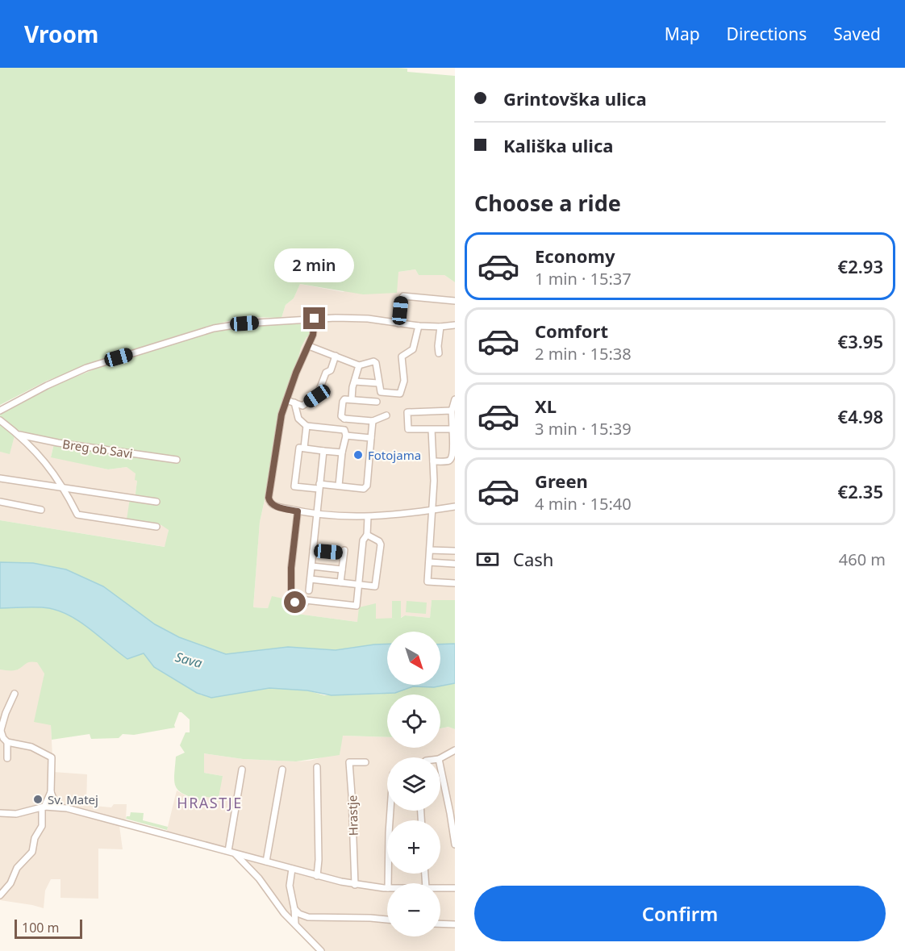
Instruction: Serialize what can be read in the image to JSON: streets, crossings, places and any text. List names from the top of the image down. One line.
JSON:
{"streets":{"street":["Breg ob Savi","Hrastje"]},"districts":["HRASTJE"],"water":["Sava"],"places":["Fotojama","Sv. Matej"],"scale_bar":"100 m","north":"bottom right","page":{"header":"Vroom","nav":["Map","Directions","Saved"],"banner":["Grintovška ulica","Kališka ulica"],"heading":"Choose a ride","list":[{"name":"Economy","note":"1 min · 15:37","value":"€2.93"},{"name":"Comfort","note":"2 min · 15:38","value":"€3.95"},{"name":"XL","note":"3 min · 15:39","value":"€4.98"},{"name":"Green","note":"4 min · 15:40","value":"€2.35"}],"bubble":"2 min","pay":["Cash","460 m"],"map_buttons":["+","−"],"buttons":"Confirm","scale":"100 m"}}
